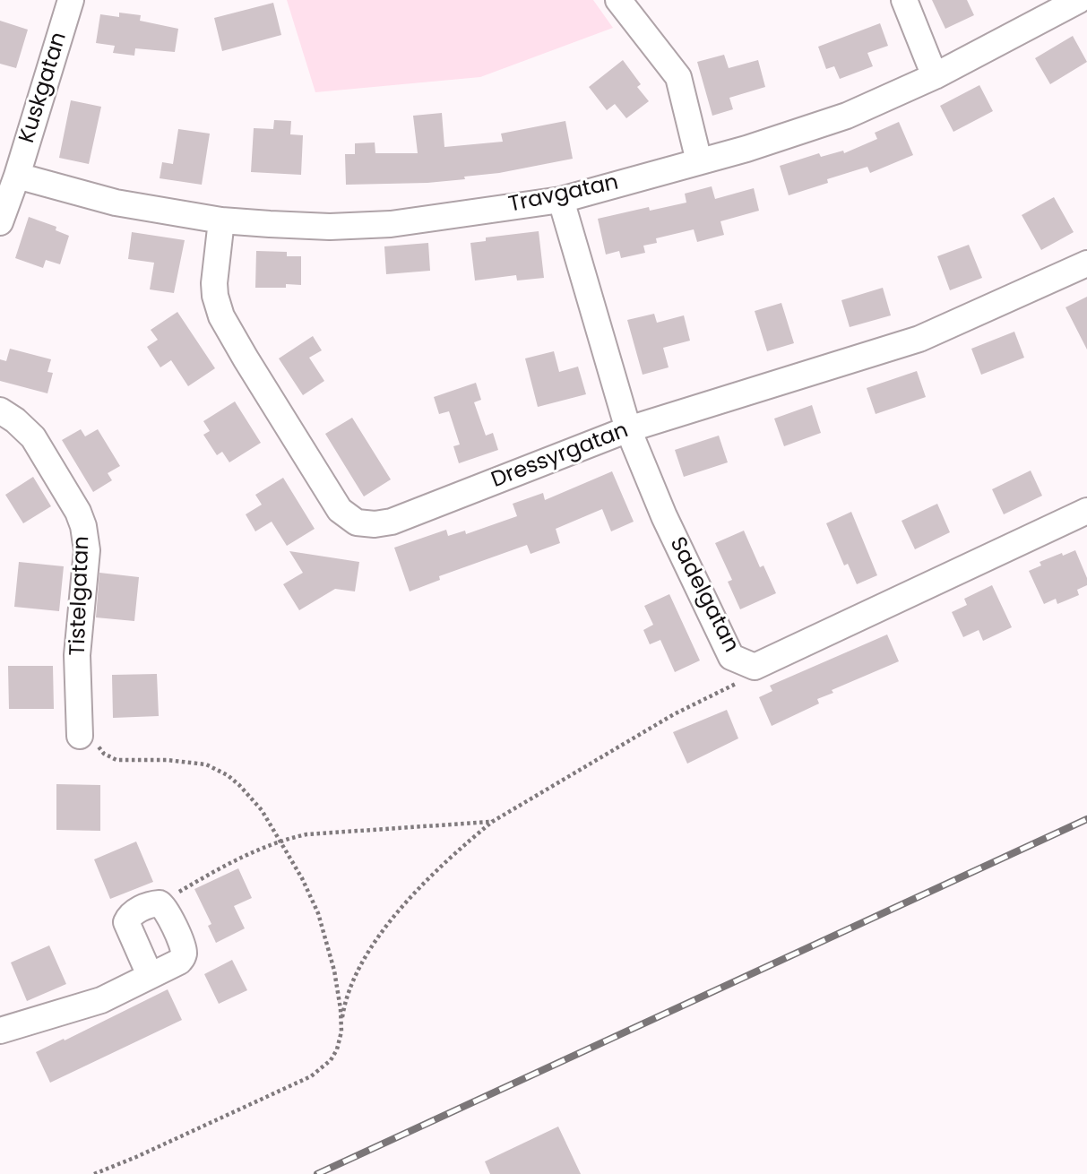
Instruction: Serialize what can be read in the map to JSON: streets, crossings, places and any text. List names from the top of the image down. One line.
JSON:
{"streets":{"street":["Kuskgatan","Travgatan","Dressyrgatan","Sadelgatan","Tistelgatan"]},"crossings":[["Kuskgatan","Travgatan"],["Travgatan","Dressyrgatan"],["Travgatan","Sadelgatan"],["Dressyrgatan","Sadelgatan"]]}
